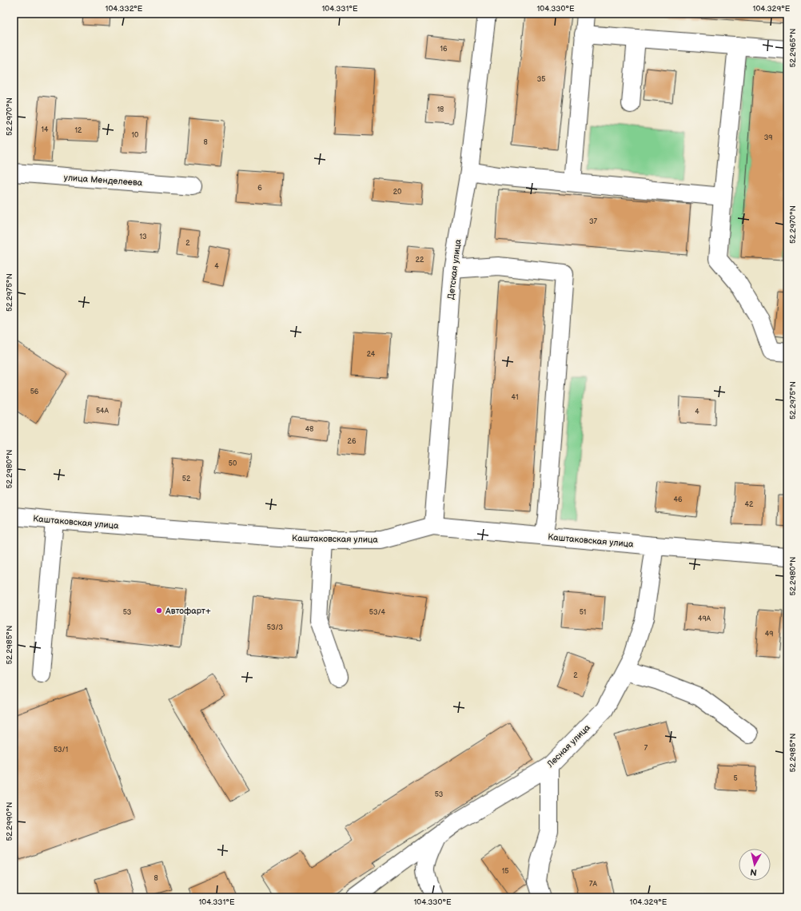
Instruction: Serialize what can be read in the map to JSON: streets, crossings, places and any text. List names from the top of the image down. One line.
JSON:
{"streets":{"street":["улица Менделеева","Детская улица","Каштаковская улица","Лесная улица"]},"crossings":[["Детская улица","Каштаковская улица"],["Каштаковская улица","Лесная улица"]],"places":["Автофарт+"],"house_numbers":["16","35","18","14","12","10","39","8","6","20","37","13","2","22","4","24","56","41","54А","4","48","26","50","52","46","42","53","53/4","51","49А","53/3","49","2","7","53/1","5","53","15","8","7А"],"north":"bottom","coordinates":["104.332°E","104.331°E","104.330°E","104.329°E","52.2965°N","52.2970°N","52.2975°N","52.2980°N","52.2985°N","52.2990°N"]}
